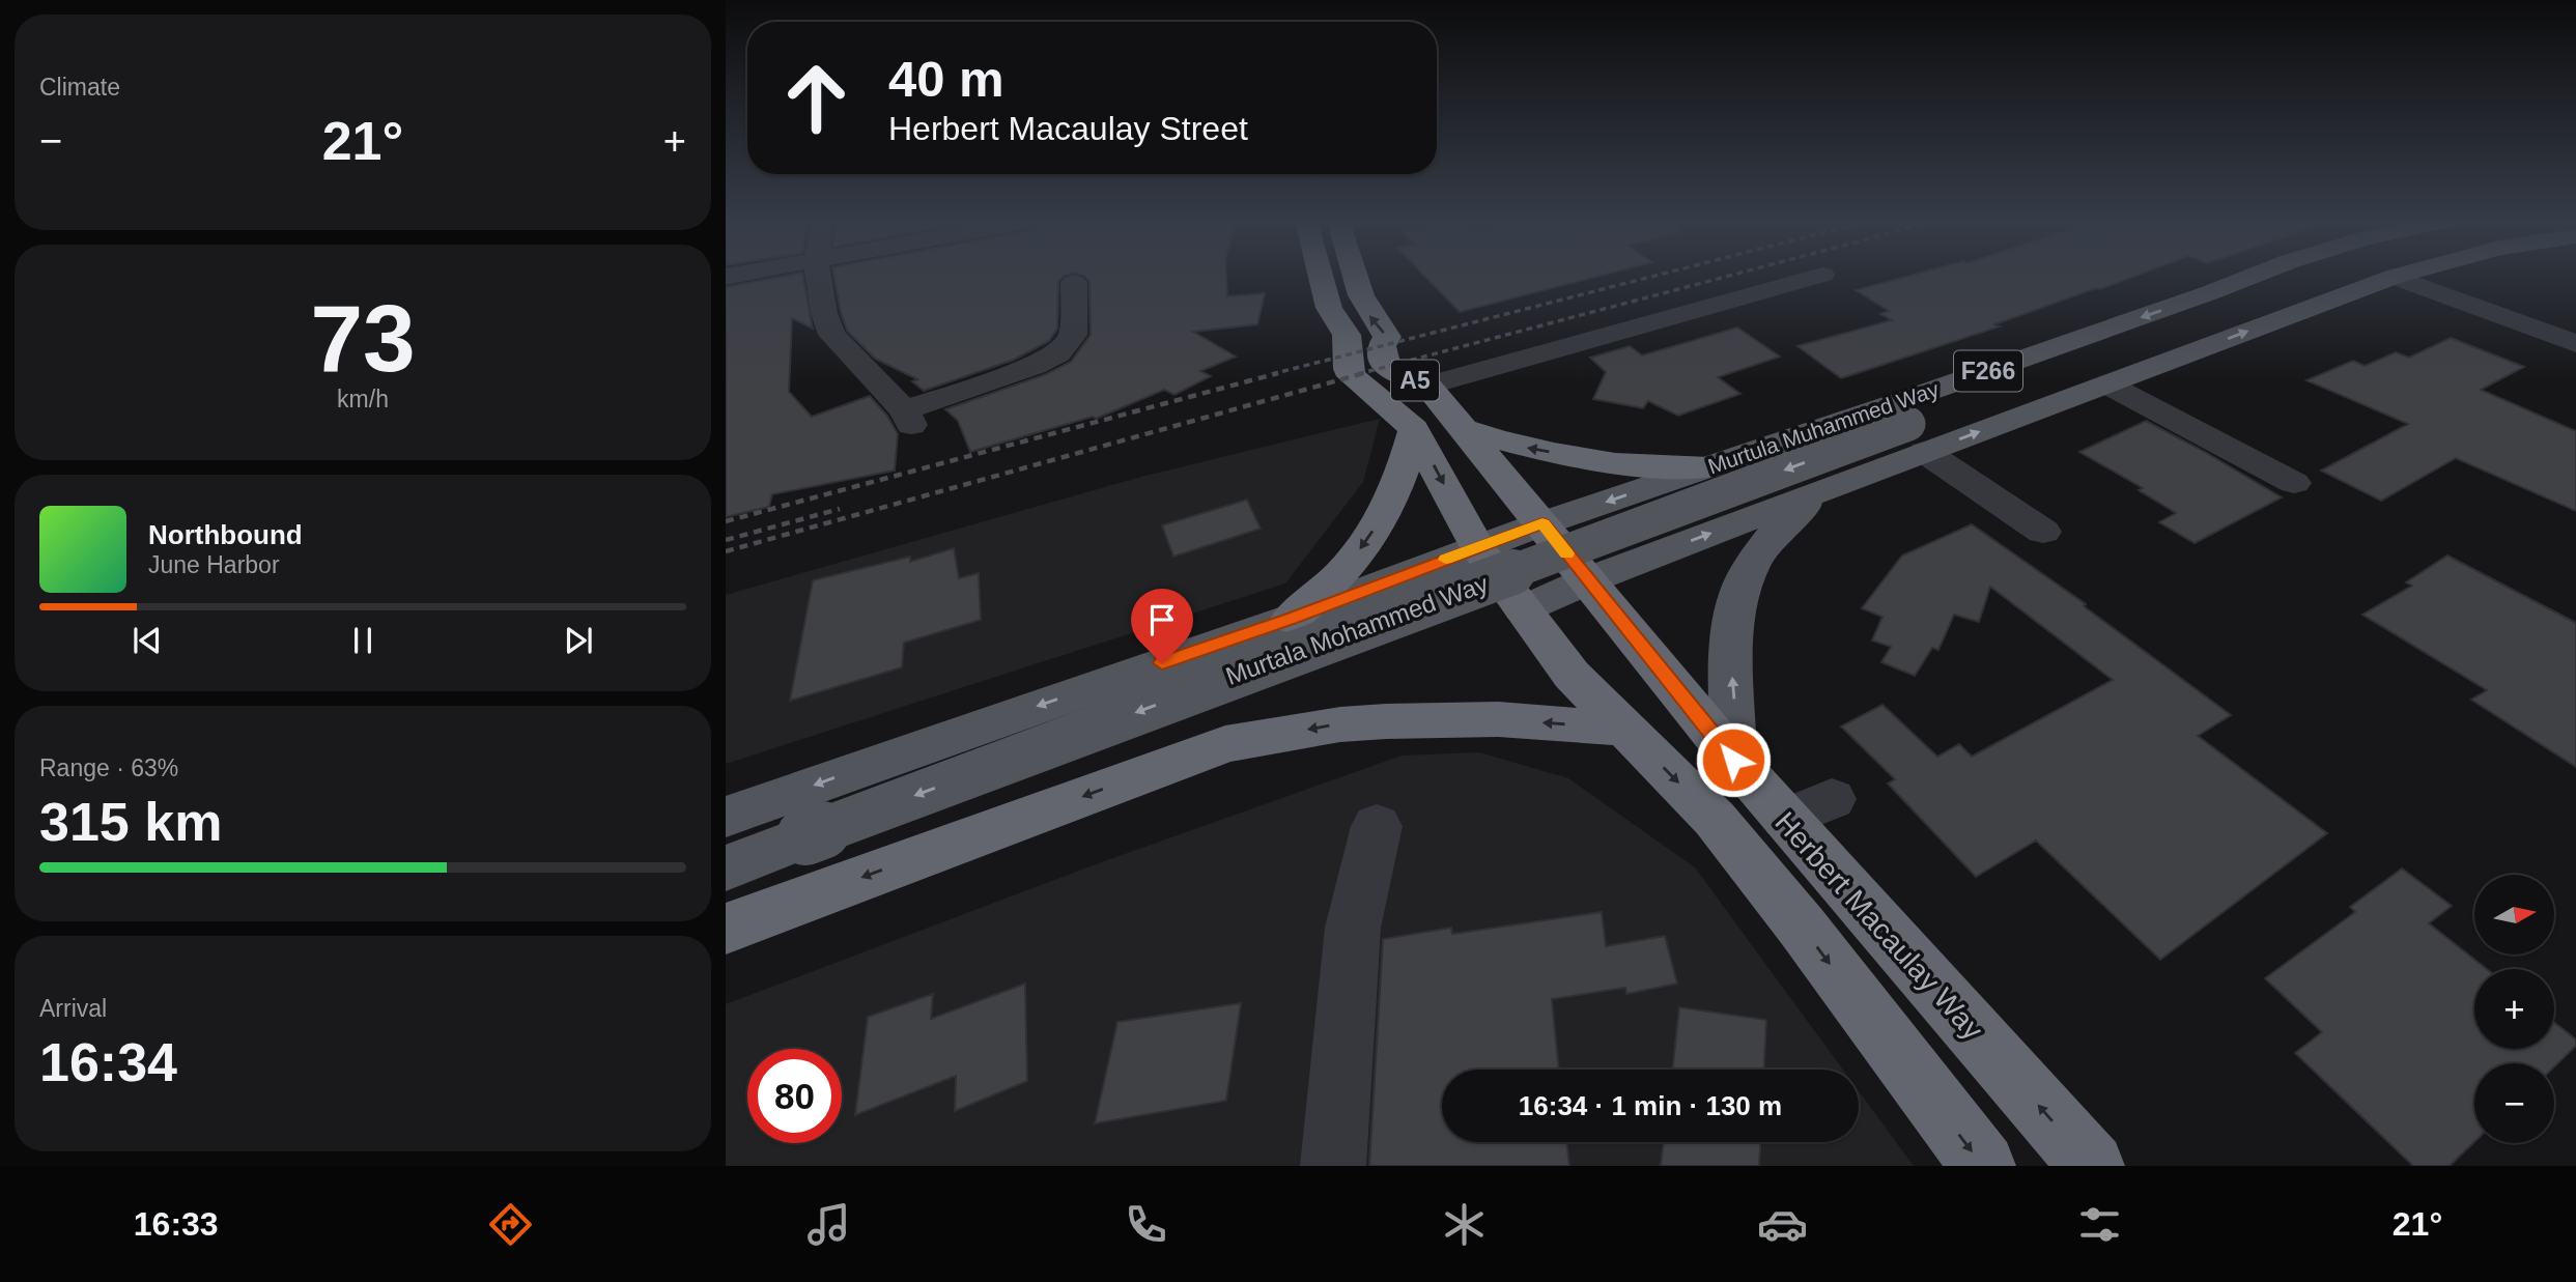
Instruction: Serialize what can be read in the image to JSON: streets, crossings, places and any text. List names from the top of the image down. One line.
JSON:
{"streets":{"highway":["A5","Herbert Macaulay Way"],"main road":["F266","Murtula Muhammed Way","Murtala Mohammed Way"]},"crossings":[["A5","Murtula Muhammed Way"],["A5","Herbert Macaulay Way"],["Murtula Muhammed Way","Murtala Mohammed Way"],["Murtula Muhammed Way","Herbert Macaulay Way"]],"one_way":["Murtala Mohammed Way"],"north":"right","page":{"tile":["Climate",["73","km/h"],["Range · 63%","315 km"],["Arrival","16:34"]],"turn":["40 m","Herbert Macaulay Street"],"heat":["−","21°","+"],"song":["Northbound","June Harbor"],"map_buttons":["+","−"],"limit":"80","trip":"16:34 · 1 min · 130 m","tabs":["16:33","21°"]}}
